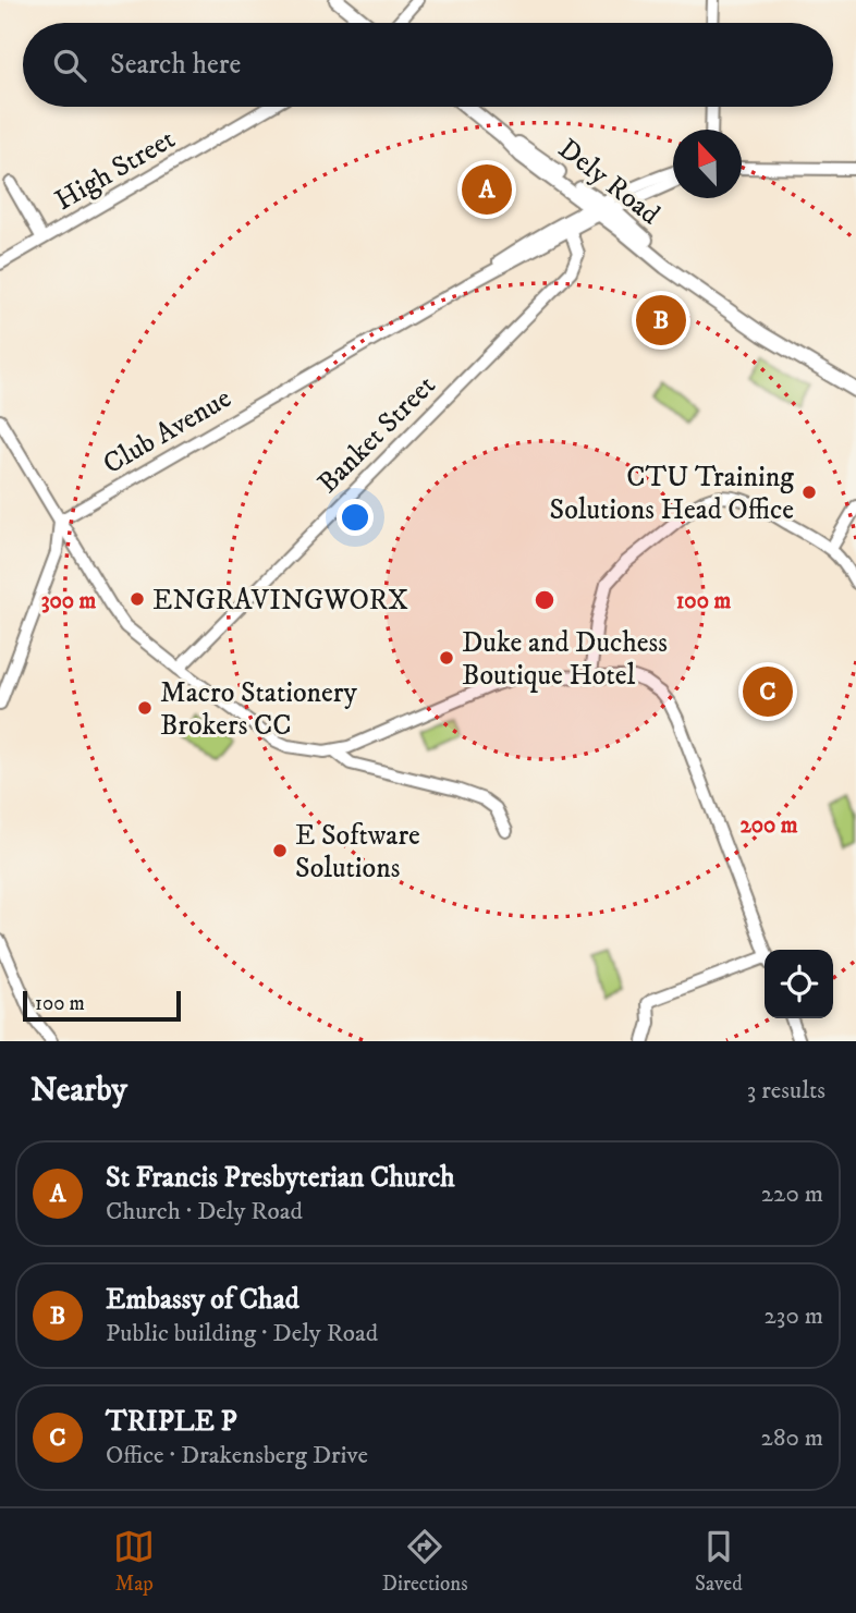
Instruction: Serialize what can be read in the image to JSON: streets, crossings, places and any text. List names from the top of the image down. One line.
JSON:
{"streets":{"street":["High Street","Dely Road","Club Avenue","Banket Street"]},"crossings":[["Dely Road","Club Avenue"],["Club Avenue","Banket Street"]],"places":["CTU Training Solutions Head Office","ENGRAVINGWORX","Duke and Duchess Boutique Hotel","Macro Stationery Brokers CC","E Software Solutions"],"scale_bar":"100 m","north":"top","page":{"search":"Search here","pins":["A","B","C"],"scale":"100 m","heading":["Nearby","3 results"],"list":[{"mark":"A","name":"St Francis Presbyterian Church","note":"Church · Dely Road","value":"220 m"},{"mark":"B","name":"Embassy of Chad","note":"Public building · Dely Road","value":"230 m"},{"mark":"C","name":"TRIPLE P","note":"Office · Drakensberg Drive","value":"280 m"}],"nav":["Map","Directions","Saved"]},"rings":["100 m","300 m","200 m"]}
